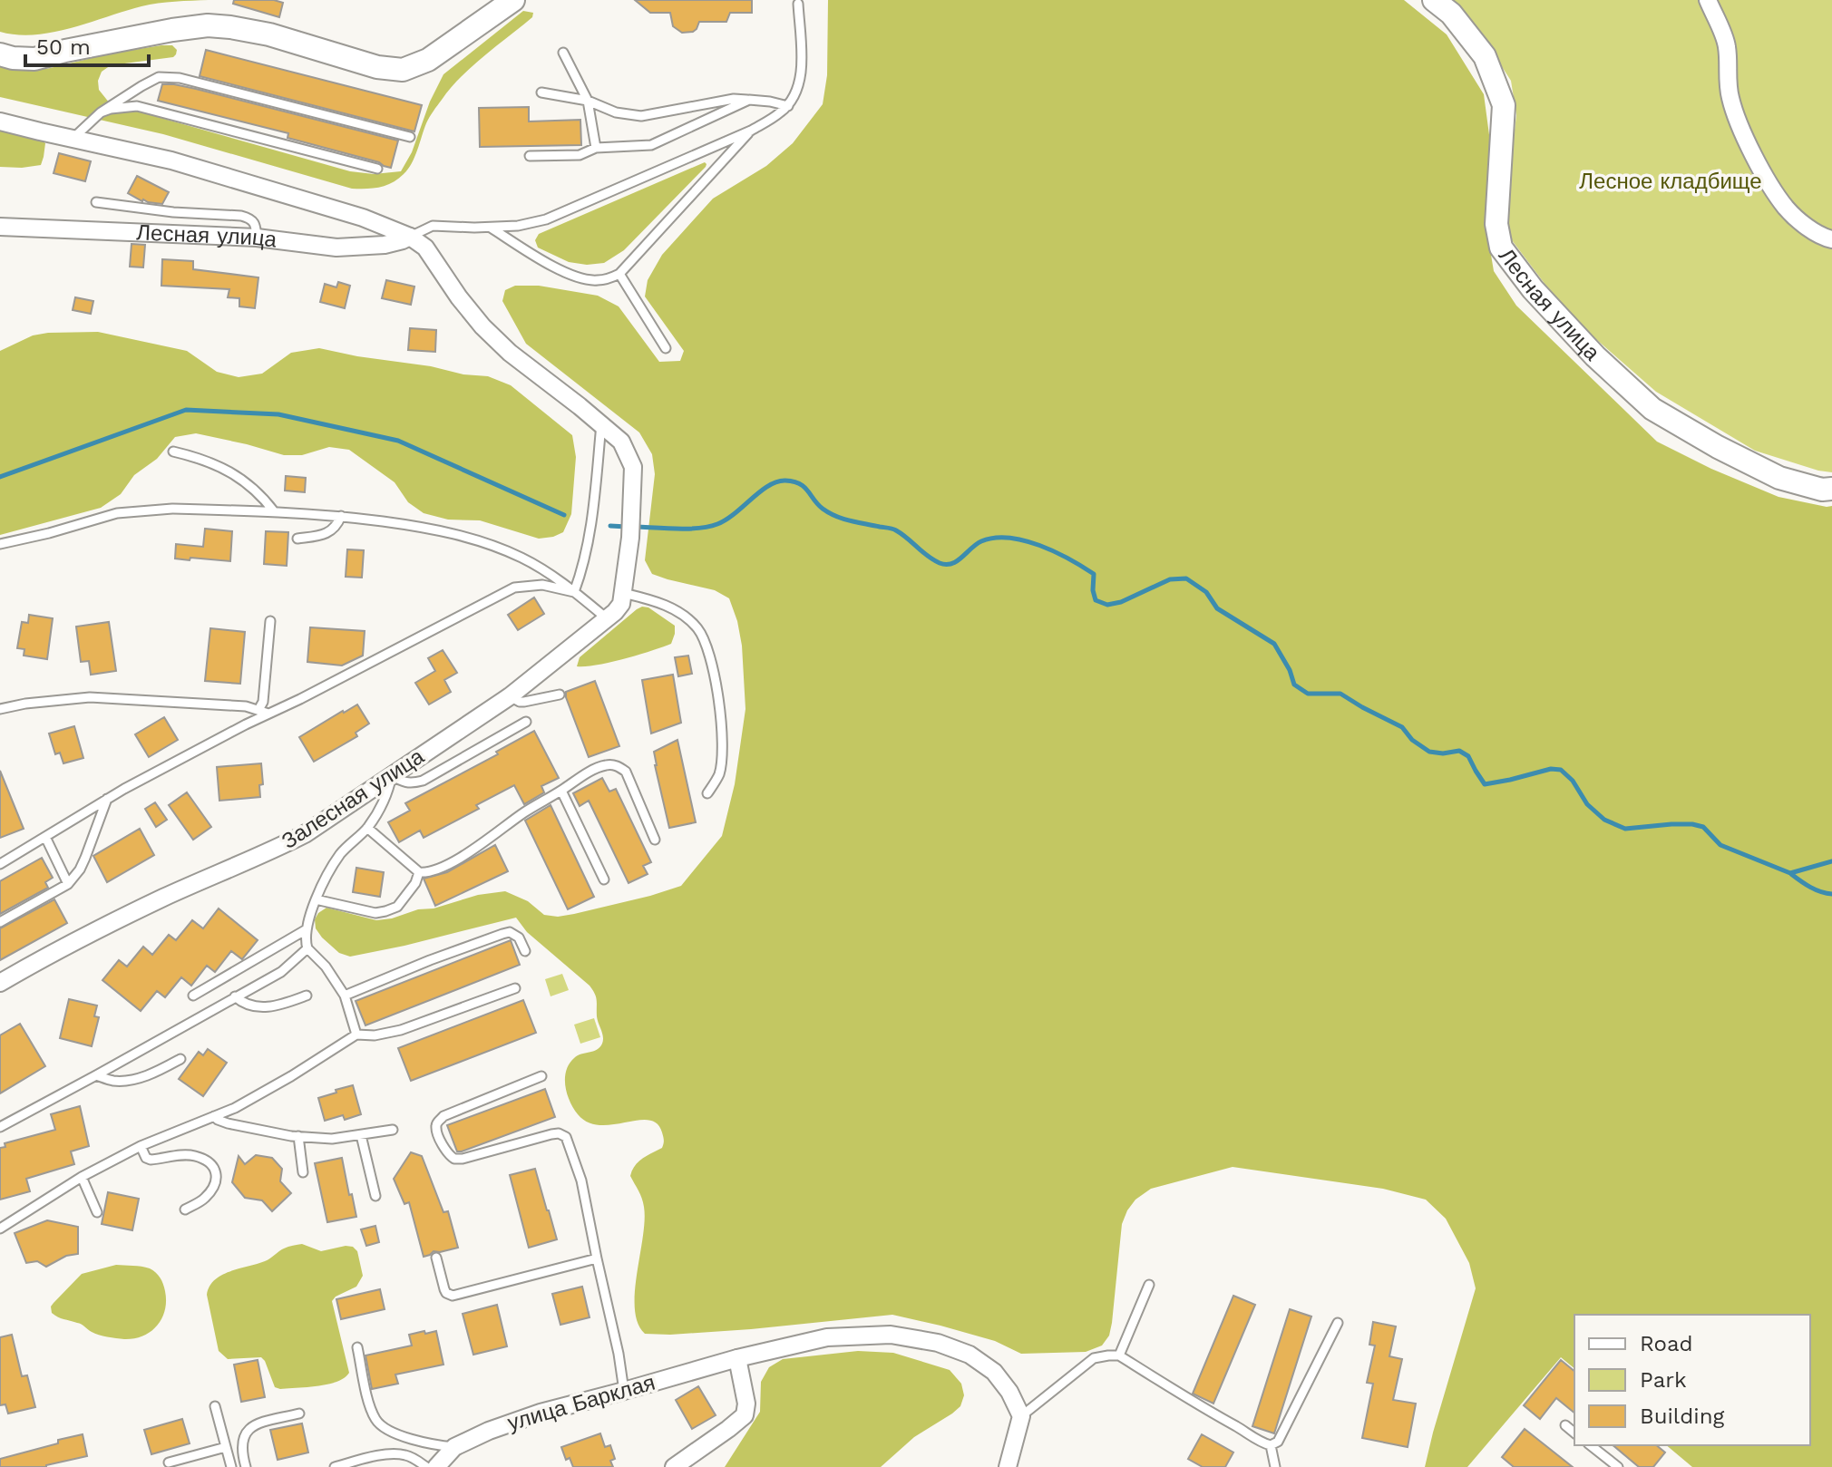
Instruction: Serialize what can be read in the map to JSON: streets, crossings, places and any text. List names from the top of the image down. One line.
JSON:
{"streets":{"main road":["Лесная улица"],"street":["Залесная улица","улица Барклая"]},"crossings":[["Лесная улица","Залесная улица"]],"parks":["Лесное кладбище"],"legend":["Road","Park","Building"],"scale_bar":"50 m"}
